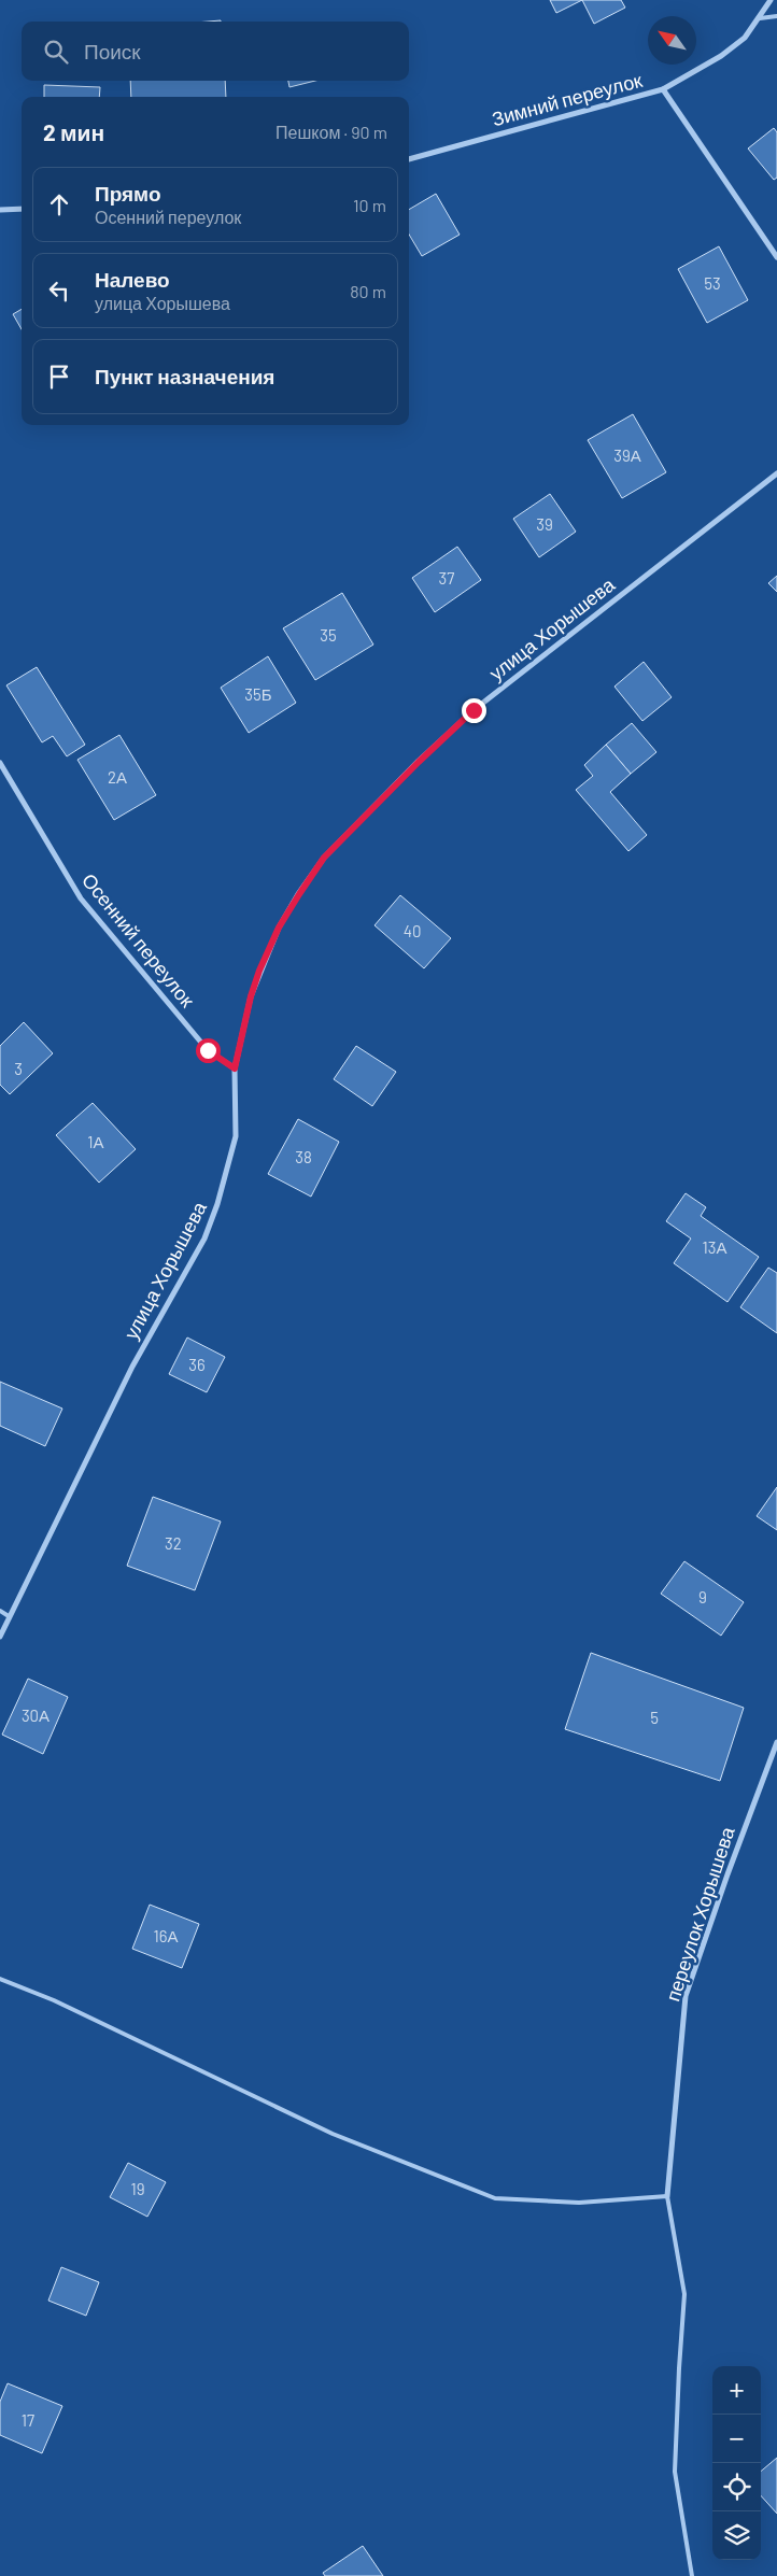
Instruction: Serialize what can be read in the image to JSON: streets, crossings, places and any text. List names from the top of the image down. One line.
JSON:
{"streets":{"street":["Зимний переулок","улица Хорышева","Осенний переулок","переулок Хорышева"]},"crossings":[["улица Хорышева","Осенний переулок"]],"house_numbers":["53","39А","39","37","35","35Б","2А","40","3","1А","38","13А","36","32","9","30А","5","16А","19","17"],"north":"top left","page":{"search":"Поиск","heading":["2 мин","Пешком · 90 m"],"list":[["Прямо","Осенний переулок","10 m"],["Налево","улица Хорышева","80 m"],"Пункт назначения"],"map_buttons":["+","−"]}}
